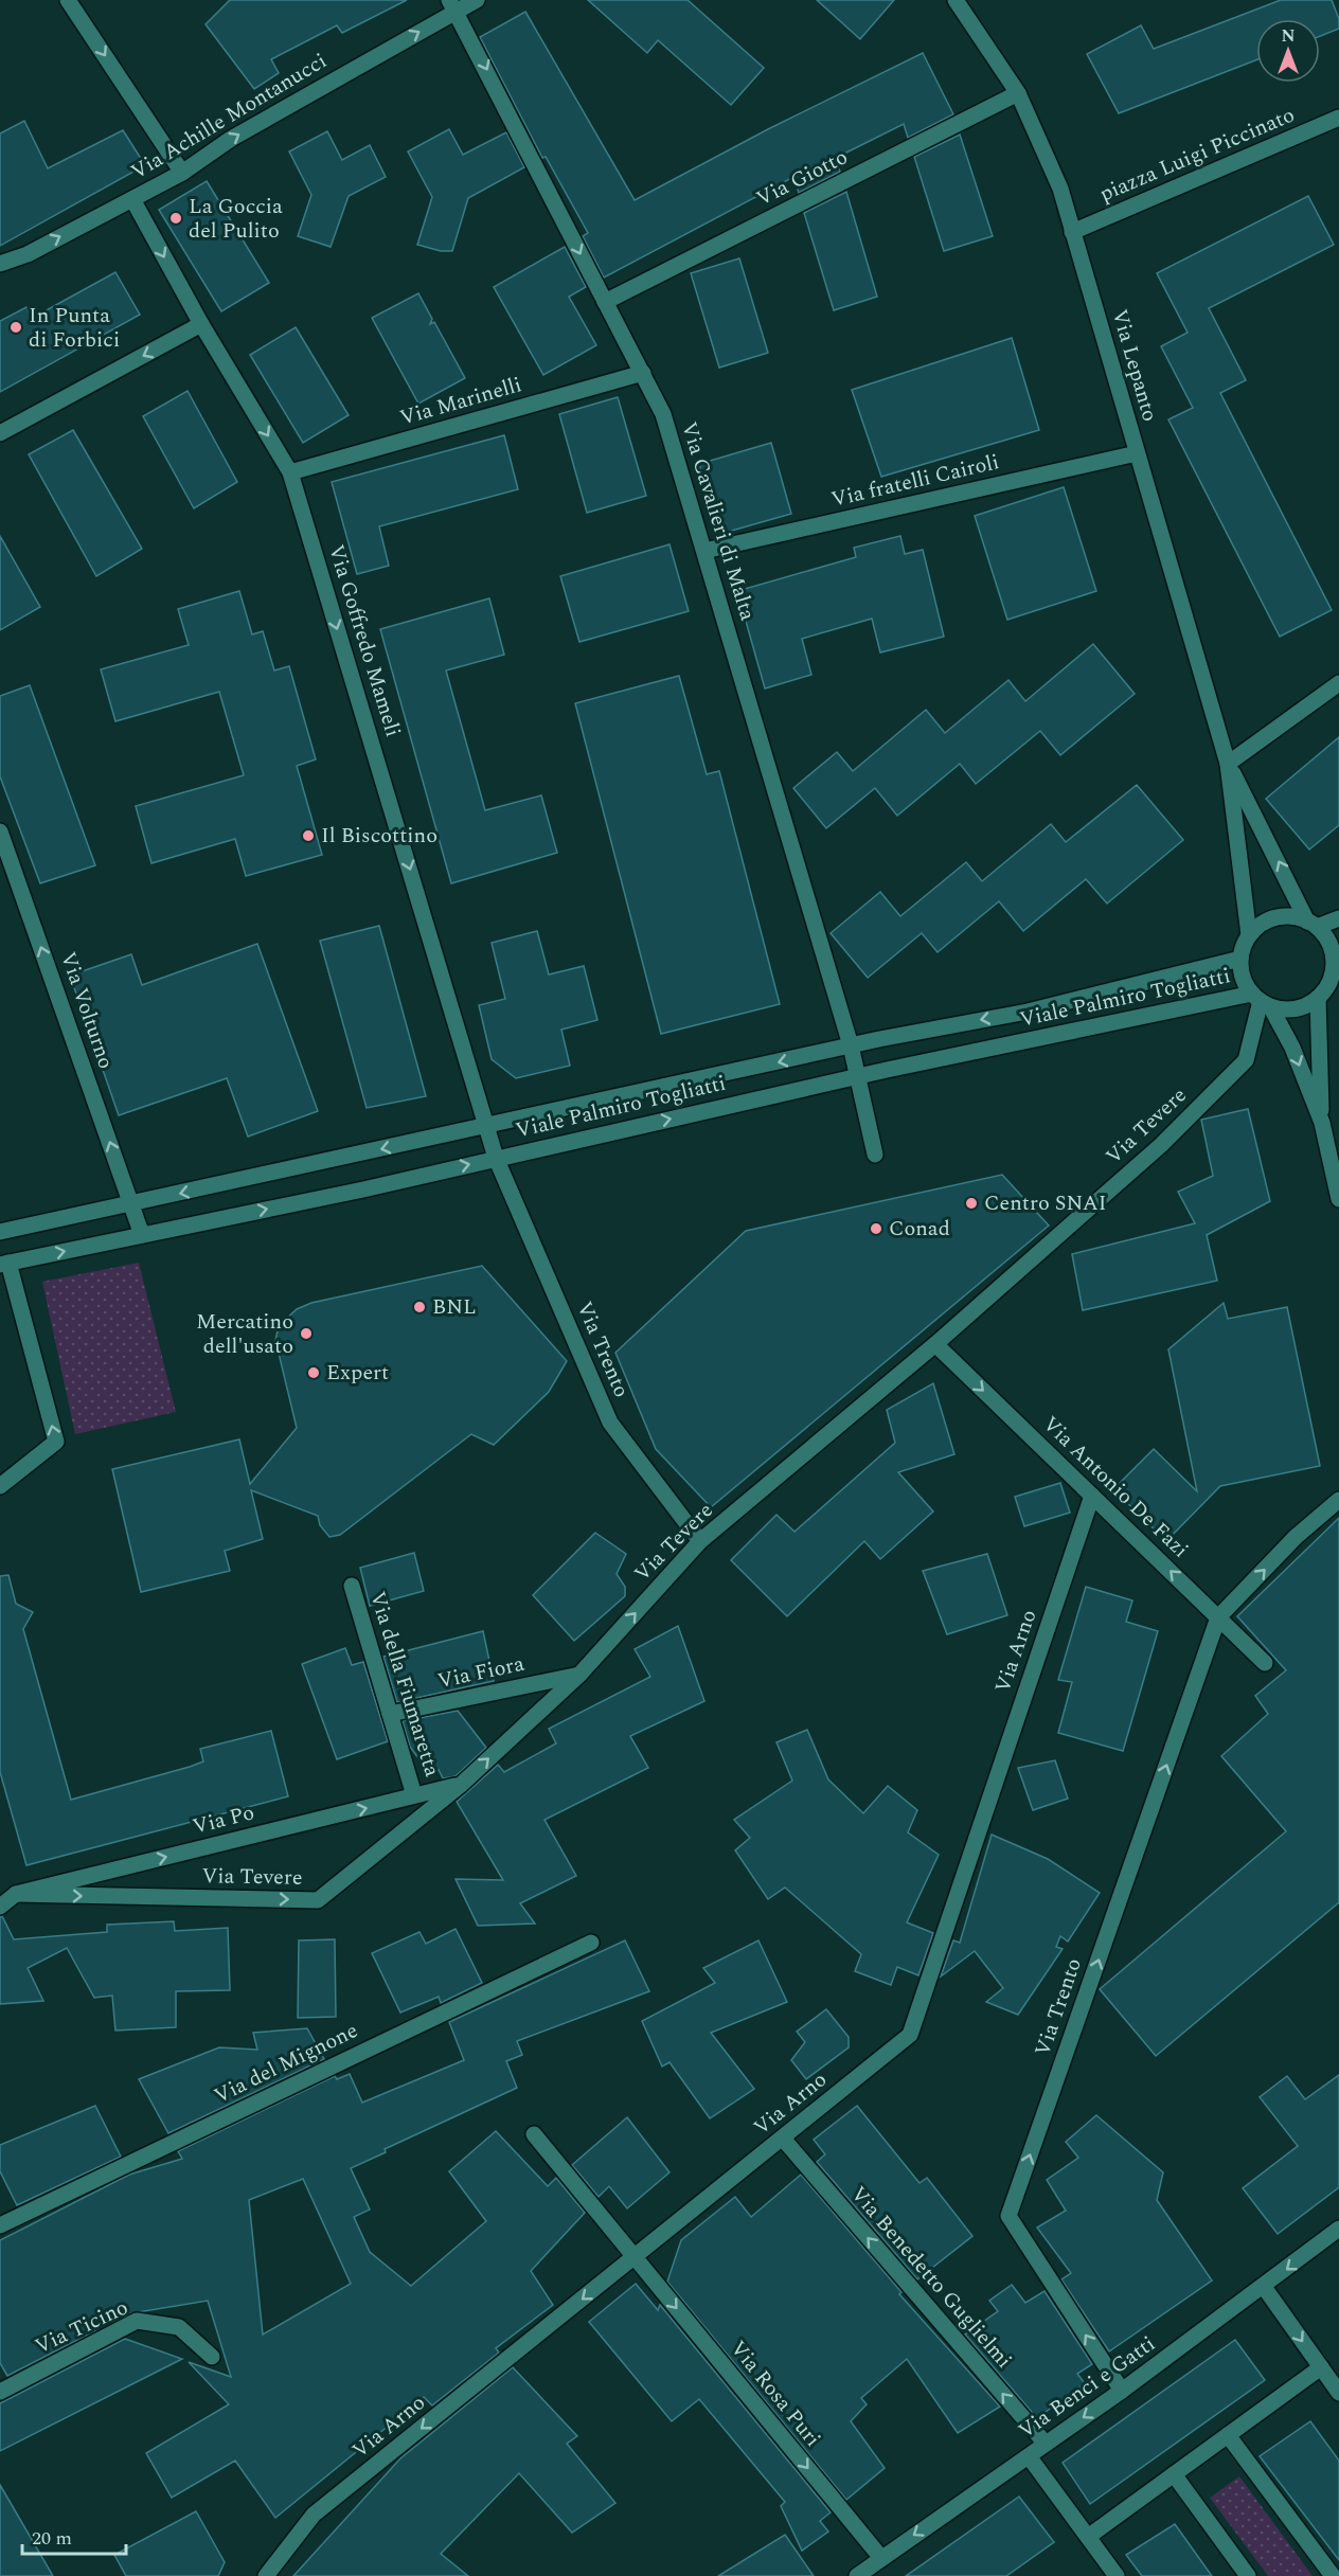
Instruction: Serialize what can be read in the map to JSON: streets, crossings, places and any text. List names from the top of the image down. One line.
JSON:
{"streets":{"street":["Via Achille Montanucci","piazza Luigi Piccinato","Via Giotto","Via Lepanto","Via Marinelli","Via fratelli Cairoli","Via Cavalieri di Malta","Via Goffredo Mameli","Viale Palmiro Togliatti","Via Volturno","Via Tevere","Via Trento","Via Antonio De Fazi","Via Arno","Via Fiora","Via della Fiumaretta","Via Po","Via del Mignone","Via Benedetto Guglielmi","Via Ticino","Via Benci e Gatti","Via Rosa Puri"]},"crossings":[["Via Achille Montanucci","Via Cavalieri di Malta"],["Via Achille Montanucci","Via Goffredo Mameli"],["piazza Luigi Piccinato","Via Lepanto"],["Via Giotto","Via Lepanto"],["Via Giotto","Via Cavalieri di Malta"],["Via Lepanto","Via fratelli Cairoli"],["Via Lepanto","Viale Palmiro Togliatti"],["Via Lepanto","Via Tevere"],["Via Marinelli","Via Cavalieri di Malta"],["Via Marinelli","Via Goffredo Mameli"],["Via fratelli Cairoli","Via Cavalieri di Malta"],["Via Cavalieri di Malta","Viale Palmiro Togliatti"],["Via Goffredo Mameli","Viale Palmiro Togliatti"],["Via Goffredo Mameli","Via Trento"],["Viale Palmiro Togliatti","Via Volturno"],["Viale Palmiro Togliatti","Via Tevere"],["Viale Palmiro Togliatti","Via Trento"],["Via Tevere","Via Trento"],["Via Tevere","Via Antonio De Fazi"],["Via Tevere","Via Fiora"],["Via Tevere","Via Po"],["Via Trento","Via Antonio De Fazi"],["Via Trento","Via Benci e Gatti"],["Via Antonio De Fazi","Via Arno"],["Via Arno","Via Benedetto Guglielmi"],["Via Arno","Via Rosa Puri"],["Via Fiora","Via della Fiumaretta"],["Via della Fiumaretta","Via Po"],["Via Benedetto Guglielmi","Via Benci e Gatti"],["Via Benci e Gatti","Via Rosa Puri"]],"one_way":["Via Achille Montanucci","Via Goffredo Mameli","Via Volturno","Via Tevere","Via Trento","Via Po","Via Benedetto Guglielmi","Via Benci e Gatti","Via Rosa Puri"],"places":["La Goccia del Pulito","In Punta di Forbici","Il Biscottino","Centro SNAI","Conad","BNL","Mercatino dell'usato","Expert"],"scale_bar":"20 m","north":"top"}
